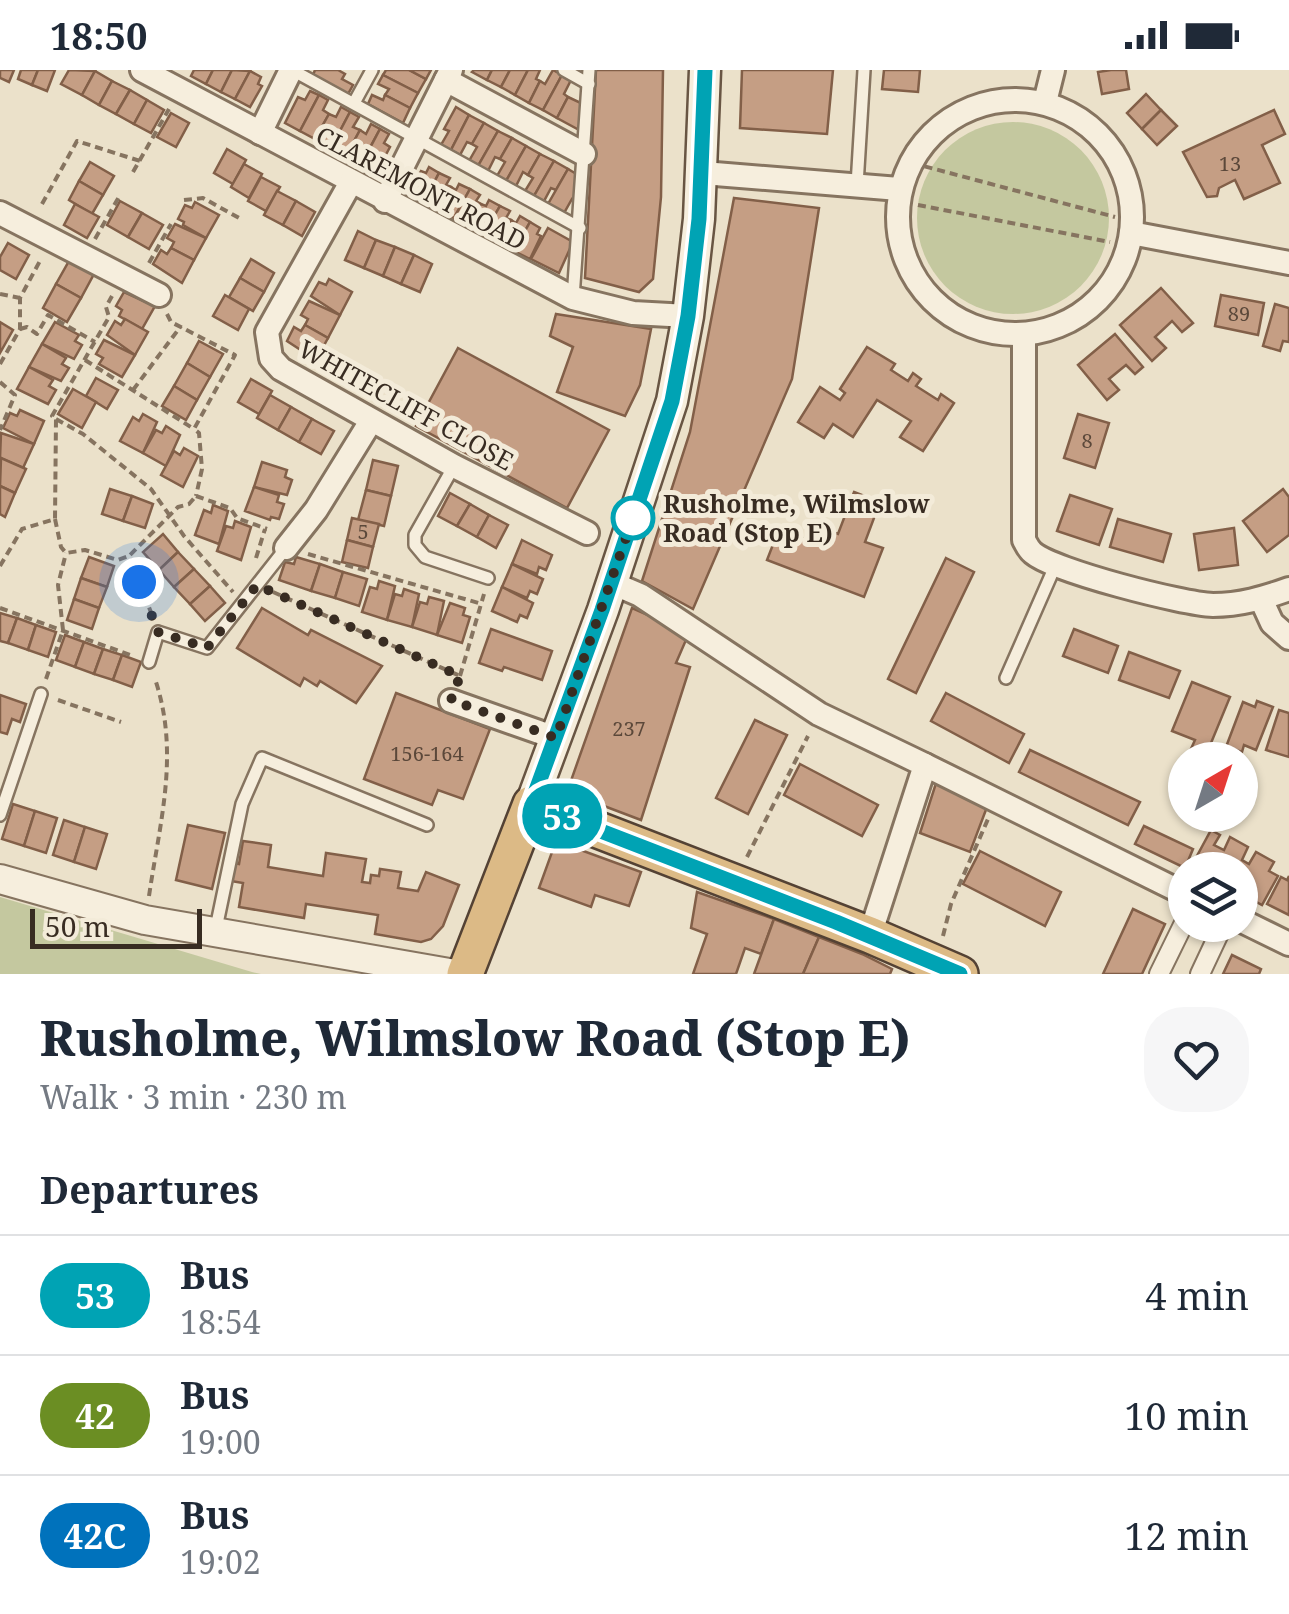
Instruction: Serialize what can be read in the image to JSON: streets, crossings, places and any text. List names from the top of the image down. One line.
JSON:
{"streets":{"street":["CLAREMONT ROAD","WHITECLIFF CLOSE"]},"crossings":[["CLAREMONT ROAD","WHITECLIFF CLOSE"]],"places":["Rusholme, Wilmslow Road (Stop E)"],"lines":["bus line 53"],"house_numbers":["13","89","8","5","237","156-164"],"scale_bar":"50 m","north":"top right","page":{"status":"18:50","on_map":"53","scale":"50 m","heading":[["Rusholme, Wilmslow Road (Stop E)","Walk · 3 min · 230 m"],"Departures"],"list":[{"mark":"53","name":"Bus","note":"18:54","value":"4 min"},{"mark":"42","name":"Bus","note":"19:00","value":"10 min"},{"mark":"42C","name":"Bus","note":"19:02","value":"12 min"}]}}
